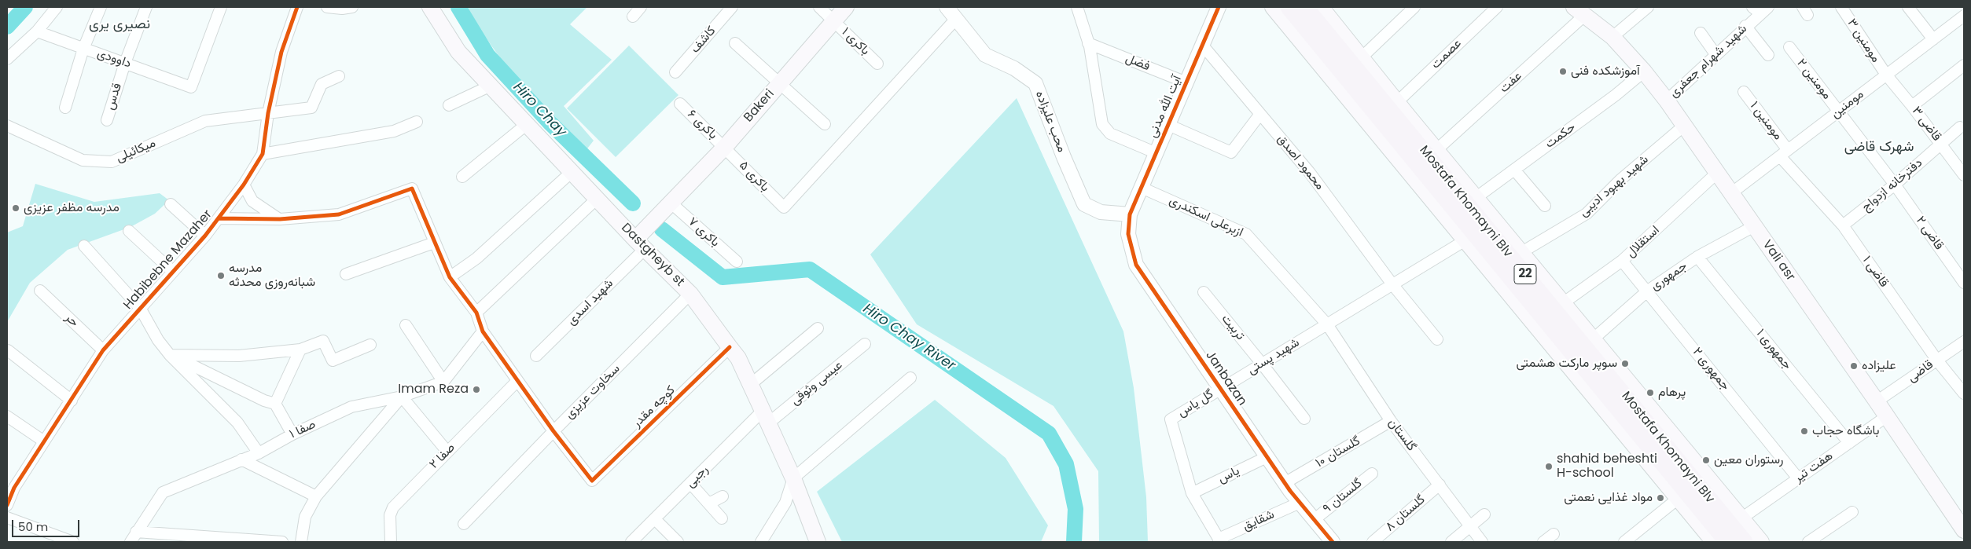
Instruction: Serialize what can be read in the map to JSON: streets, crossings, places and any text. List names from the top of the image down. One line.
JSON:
{"streets":{"main road":["Bakeri","Mostafa Khomayni Blv","Dastgheyb st","Vali asr","22"],"street":["کاشف","مومنین ۳","باکری ۱","عصمت","داوودی","شهید شهرام جعفری","فضل","مومنین ۲","عفت","قدس","مومنین","آیت‌ الله مدنی","مومنین ۱","محب علیزاده","قاضی ۳","باکری ۶","حکمت","میکائیلی","محمود اصدق","باکری ۵","دفترخانه ازدواج","شهید بهبود ادیبی","ازبرعلی اسکندری","باکری ۷","قاضی ۲","استقلال","Habibebne Mazaher","قاضی ۱","جمهوری","شهید اسدی","حر","تربیت","جمهوری ۱","شهید پستی","جمهوری ۲","قاضی","Janbazan","عیسی وثوقی","سخاوت عزیزی","گل یاس","کوچه مقدر","صفا ۱","گلستان","گلستان ۱۰","صفا ۲","هفت تیر","یاس","رجبی","گلستان ۹","گلستان ۸","شقایق"]},"crossings":[["مومنین ۳","مومنین"],["مومنین ۳","قاضی ۳"],["باکری ۱","Bakeri"],["داوودی","قدس"],["شهید شهرام جعفری","Vali asr"],["فضل","آیت‌ الله مدنی"],["مومنین ۲","مومنین"],["مومنین ۲","دفترخانه ازدواج"],["مومنین ۲","قاضی ۲"],["عفت","Vali asr"],["مومنین","مومنین ۱"],["مومنین","قاضی ۳"],["مومنین","Vali asr"],["مومنین","قاضی ۱"],["Bakeri","باکری ۶"],["Bakeri","باکری ۵"],["Bakeri","باکری ۷"],["Bakeri","Dastgheyb st"],["Bakeri","شهید اسدی"],["آیت‌ الله مدنی","محب علیزاده"],["آیت‌ الله مدنی","محمود اصدق"],["آیت‌ الله مدنی","ازبرعلی اسکندری"],["آیت‌ الله مدنی","Janbazan"],["مومنین ۱","قاضی ۱"],["محب علیزاده","باکری ۵"],["محب علیزاده","Janbazan"],["قاضی ۳","دفترخانه ازدواج"],["باکری ۶","باکری ۵"],["حکمت","Vali asr"],["میکائیلی","Habibebne Mazaher"],["محمود اصدق","شهید پستی"],["دفترخانه ازدواج","قاضی ۲"],["دفترخانه ازدواج","قاضی ۱"],["شهید بهبود ادیبی","Vali asr"],["ازبرعلی اسکندری","شهید پستی"],["ازبرعلی اسکندری","گلستان"],["استقلال","Vali asr"],["استقلال","جمهوری ۲"],["Dastgheyb st","شهید اسدی"],["Dastgheyb st","عیسی وثوقی"],["Dastgheyb st","سخاوت عزیزی"],["Dastgheyb st","کوچه مقدر"],["Dastgheyb st","رجبی"],["Habibebne Mazaher","حر"],["Vali asr","جمهوری"],["Vali asr","قاضی"],["Vali asr","هفت تیر"],["قاضی ۱","قاضی"],["جمهوری","جمهوری ۱"],["جمهوری","جمهوری ۲"],["تربیت","شهید پستی"],["جمهوری ۱","هفت تیر"],["شهید پستی","Janbazan"],["شهید پستی","گل یاس"],["شهید پستی","گلستان"],["جمهوری ۲","هفت تیر"],["Janbazan","گل یاس"],["Janbazan","گلستان ۱۰"],["Janbazan","یاس"],["Janbazan","گلستان ۹"],["Janbazan","شقایق"],["عیسی وثوقی","رجبی"],["سخاوت عزیزی","کوچه مقدر"],["گل یاس","یاس"],["گلستان","گلستان ۱۰"],["گلستان","گلستان ۸"]],"districts":["نصیری یری","شهرک قاضی"],"water":["Hiro Chay","Hiro Chay River"],"places":["آموزشکده فنی","مدرسه مظفر عزیزی","مدرسه شبانه‌روزی محدثه","سوپر مارکت هشمتی","علیزاده","Imam Reza","پرهام","باشگاه حجاب","رستوران معین","shahid beheshti H-school","مواد غذایی نعمتی"],"scale_bar":"50 m"}
